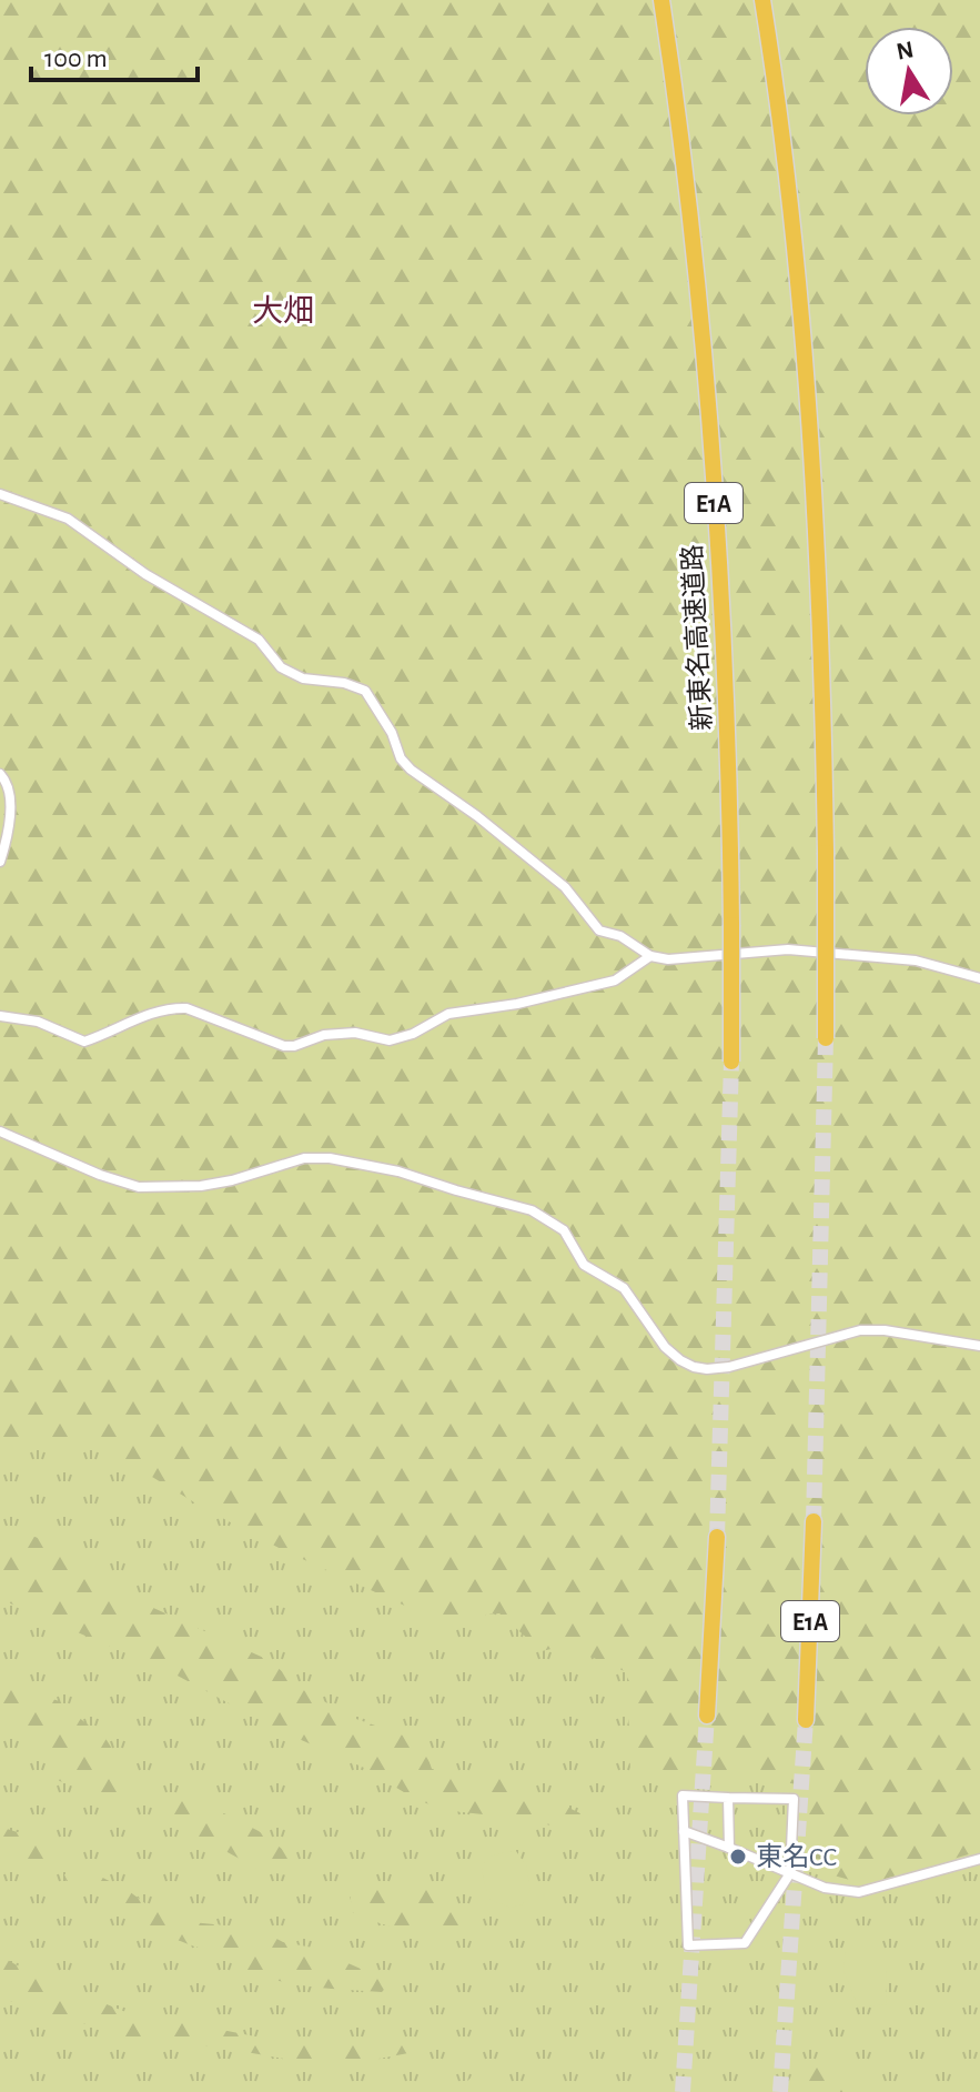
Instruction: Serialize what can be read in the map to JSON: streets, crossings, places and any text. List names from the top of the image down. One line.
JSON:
{"streets":{"highway":["E1A","新東名高速道路"]},"districts":["大畑"],"places":["東名CC"],"scale_bar":"100 m","north":"top"}
